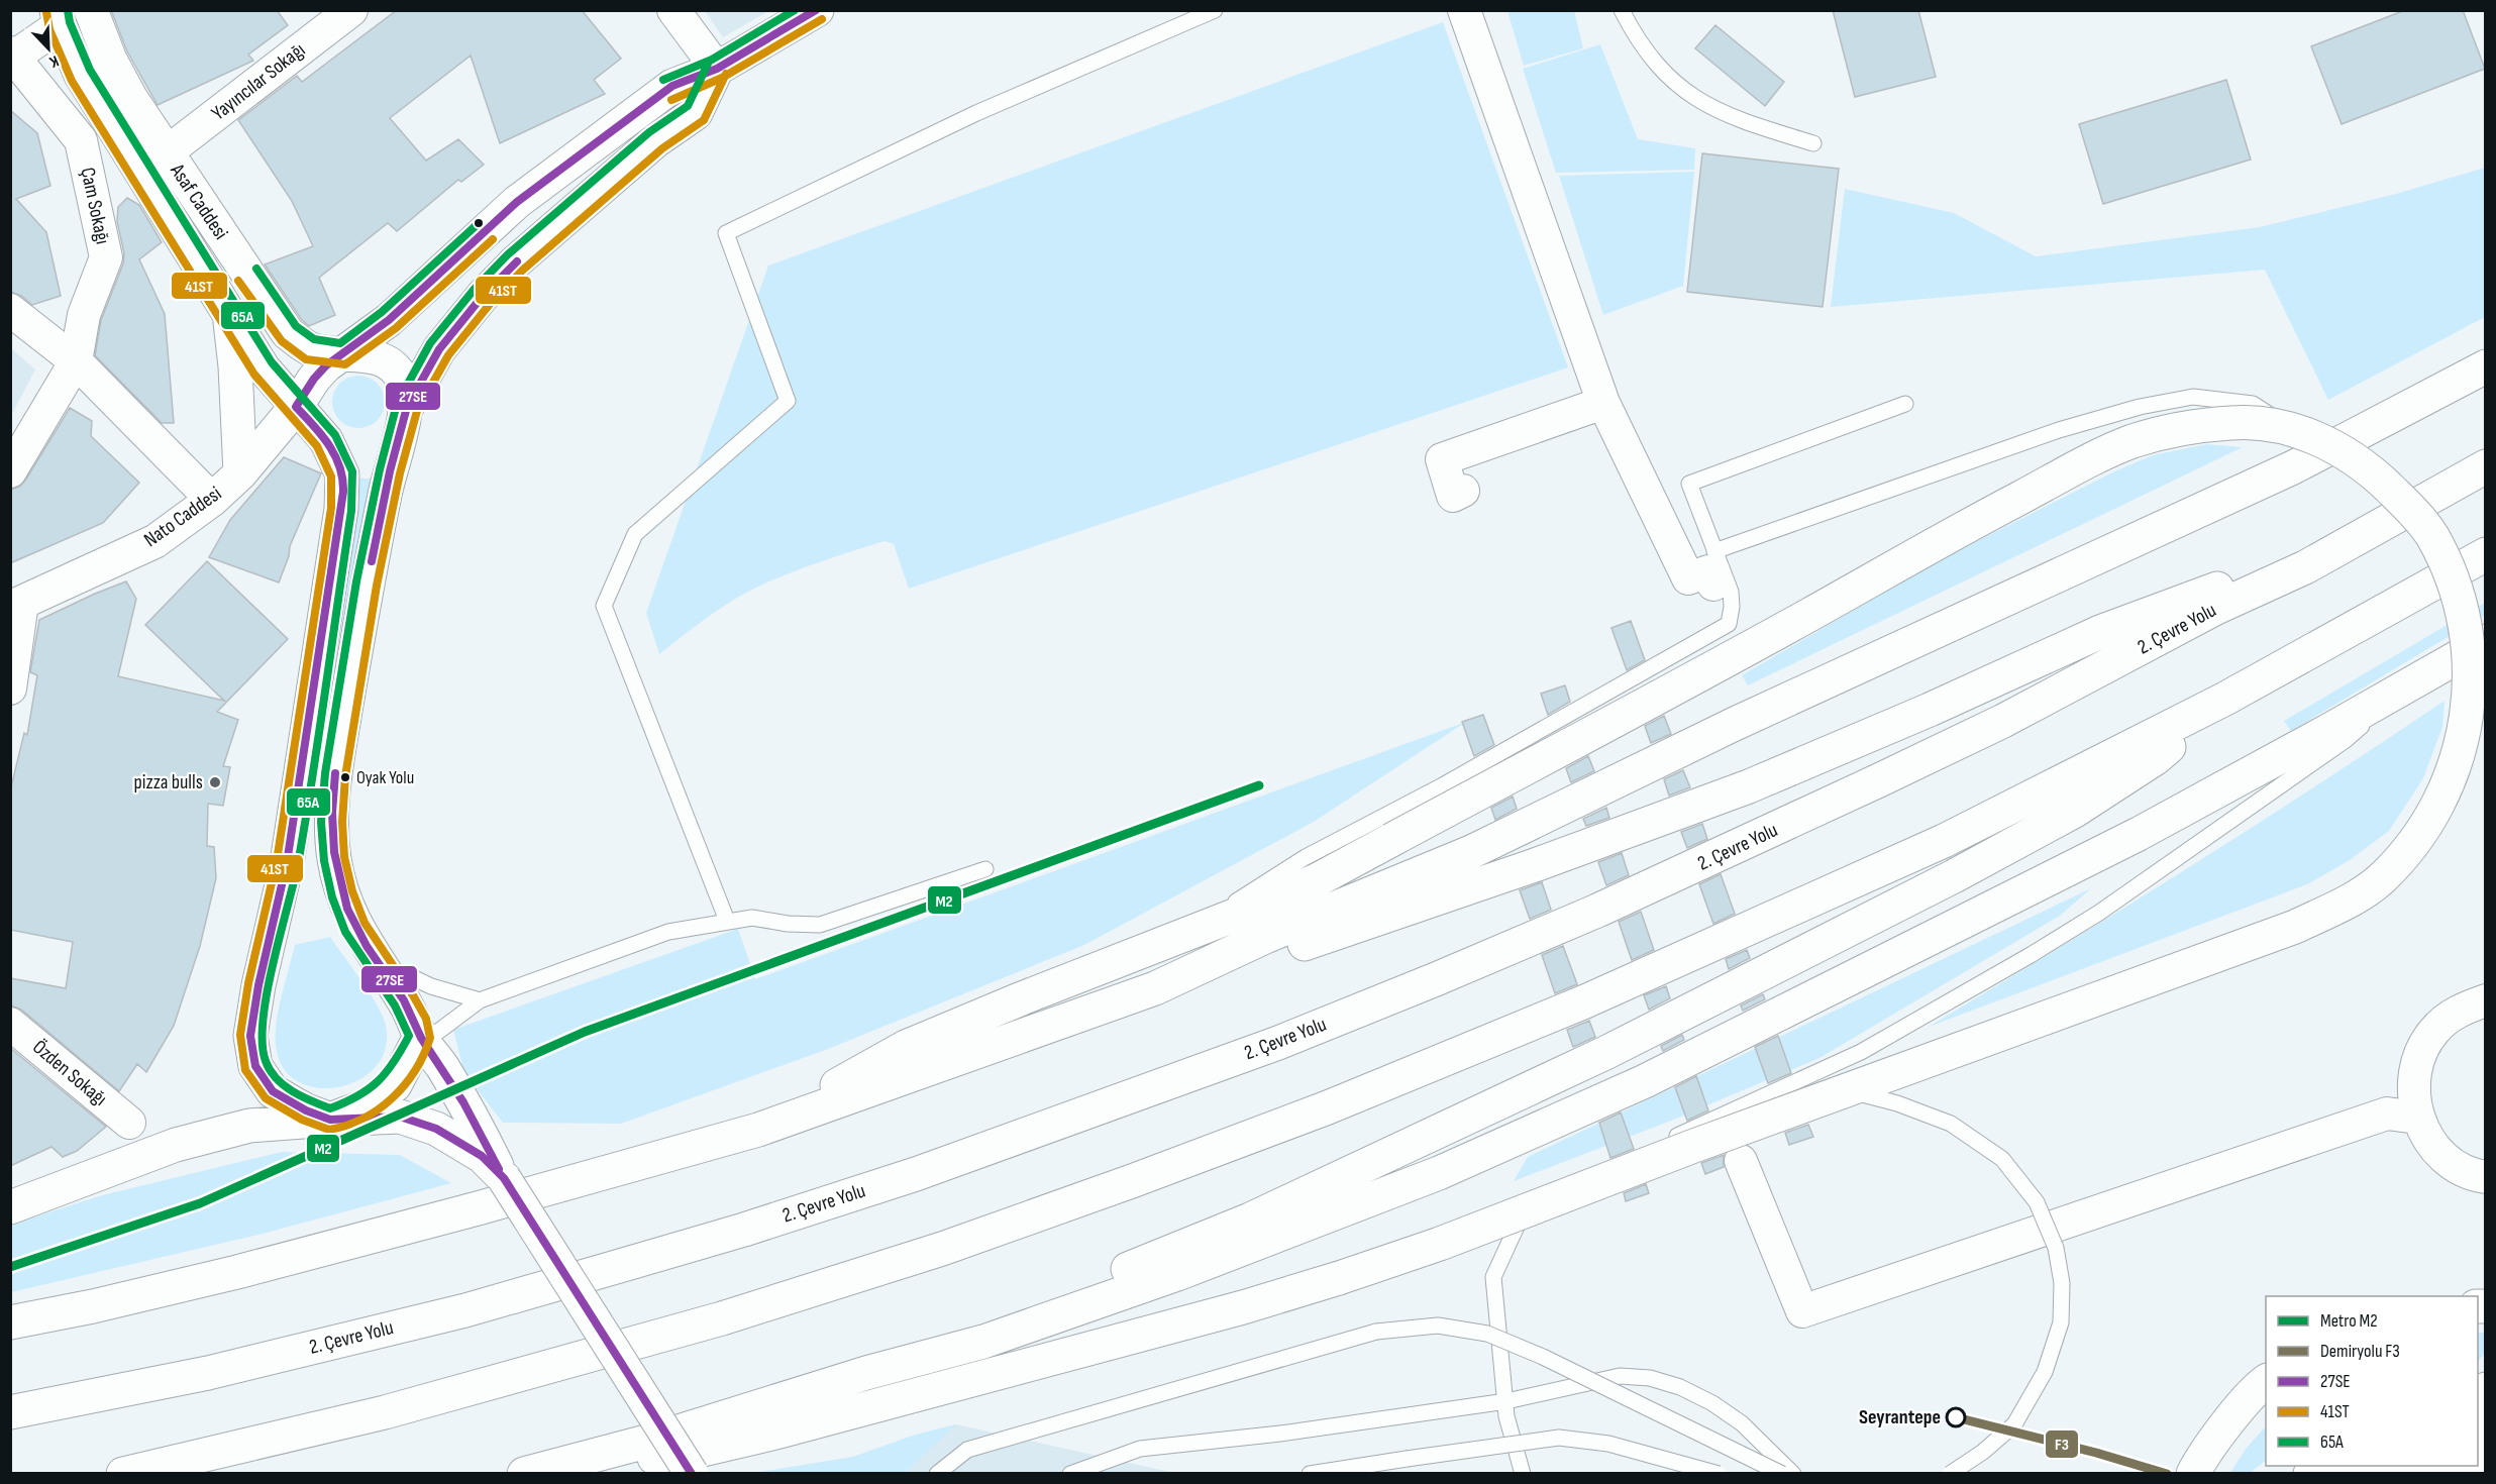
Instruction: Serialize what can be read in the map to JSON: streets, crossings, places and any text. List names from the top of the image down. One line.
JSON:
{"streets":{"main road":["Asaf Caddesi","Nato Caddesi","2. Çevre Yolu"],"street":["Yayıncılar Sokağı","Çam Sokağı","Özden Sokağı"]},"crossings":[["Yayıncılar Sokağı","Asaf Caddesi"],["Asaf Caddesi","Nato Caddesi"]],"places":["Oyak Yolu","pizza bulls","Seyrantepe"],"lines":["transit line 27SE","transit line 65A","transit line 41ST","metro line M2","rail line F3"],"legend":["Metro M2","Demiryolu F3","27SE","41ST","65A"],"north":"bottom right"}
